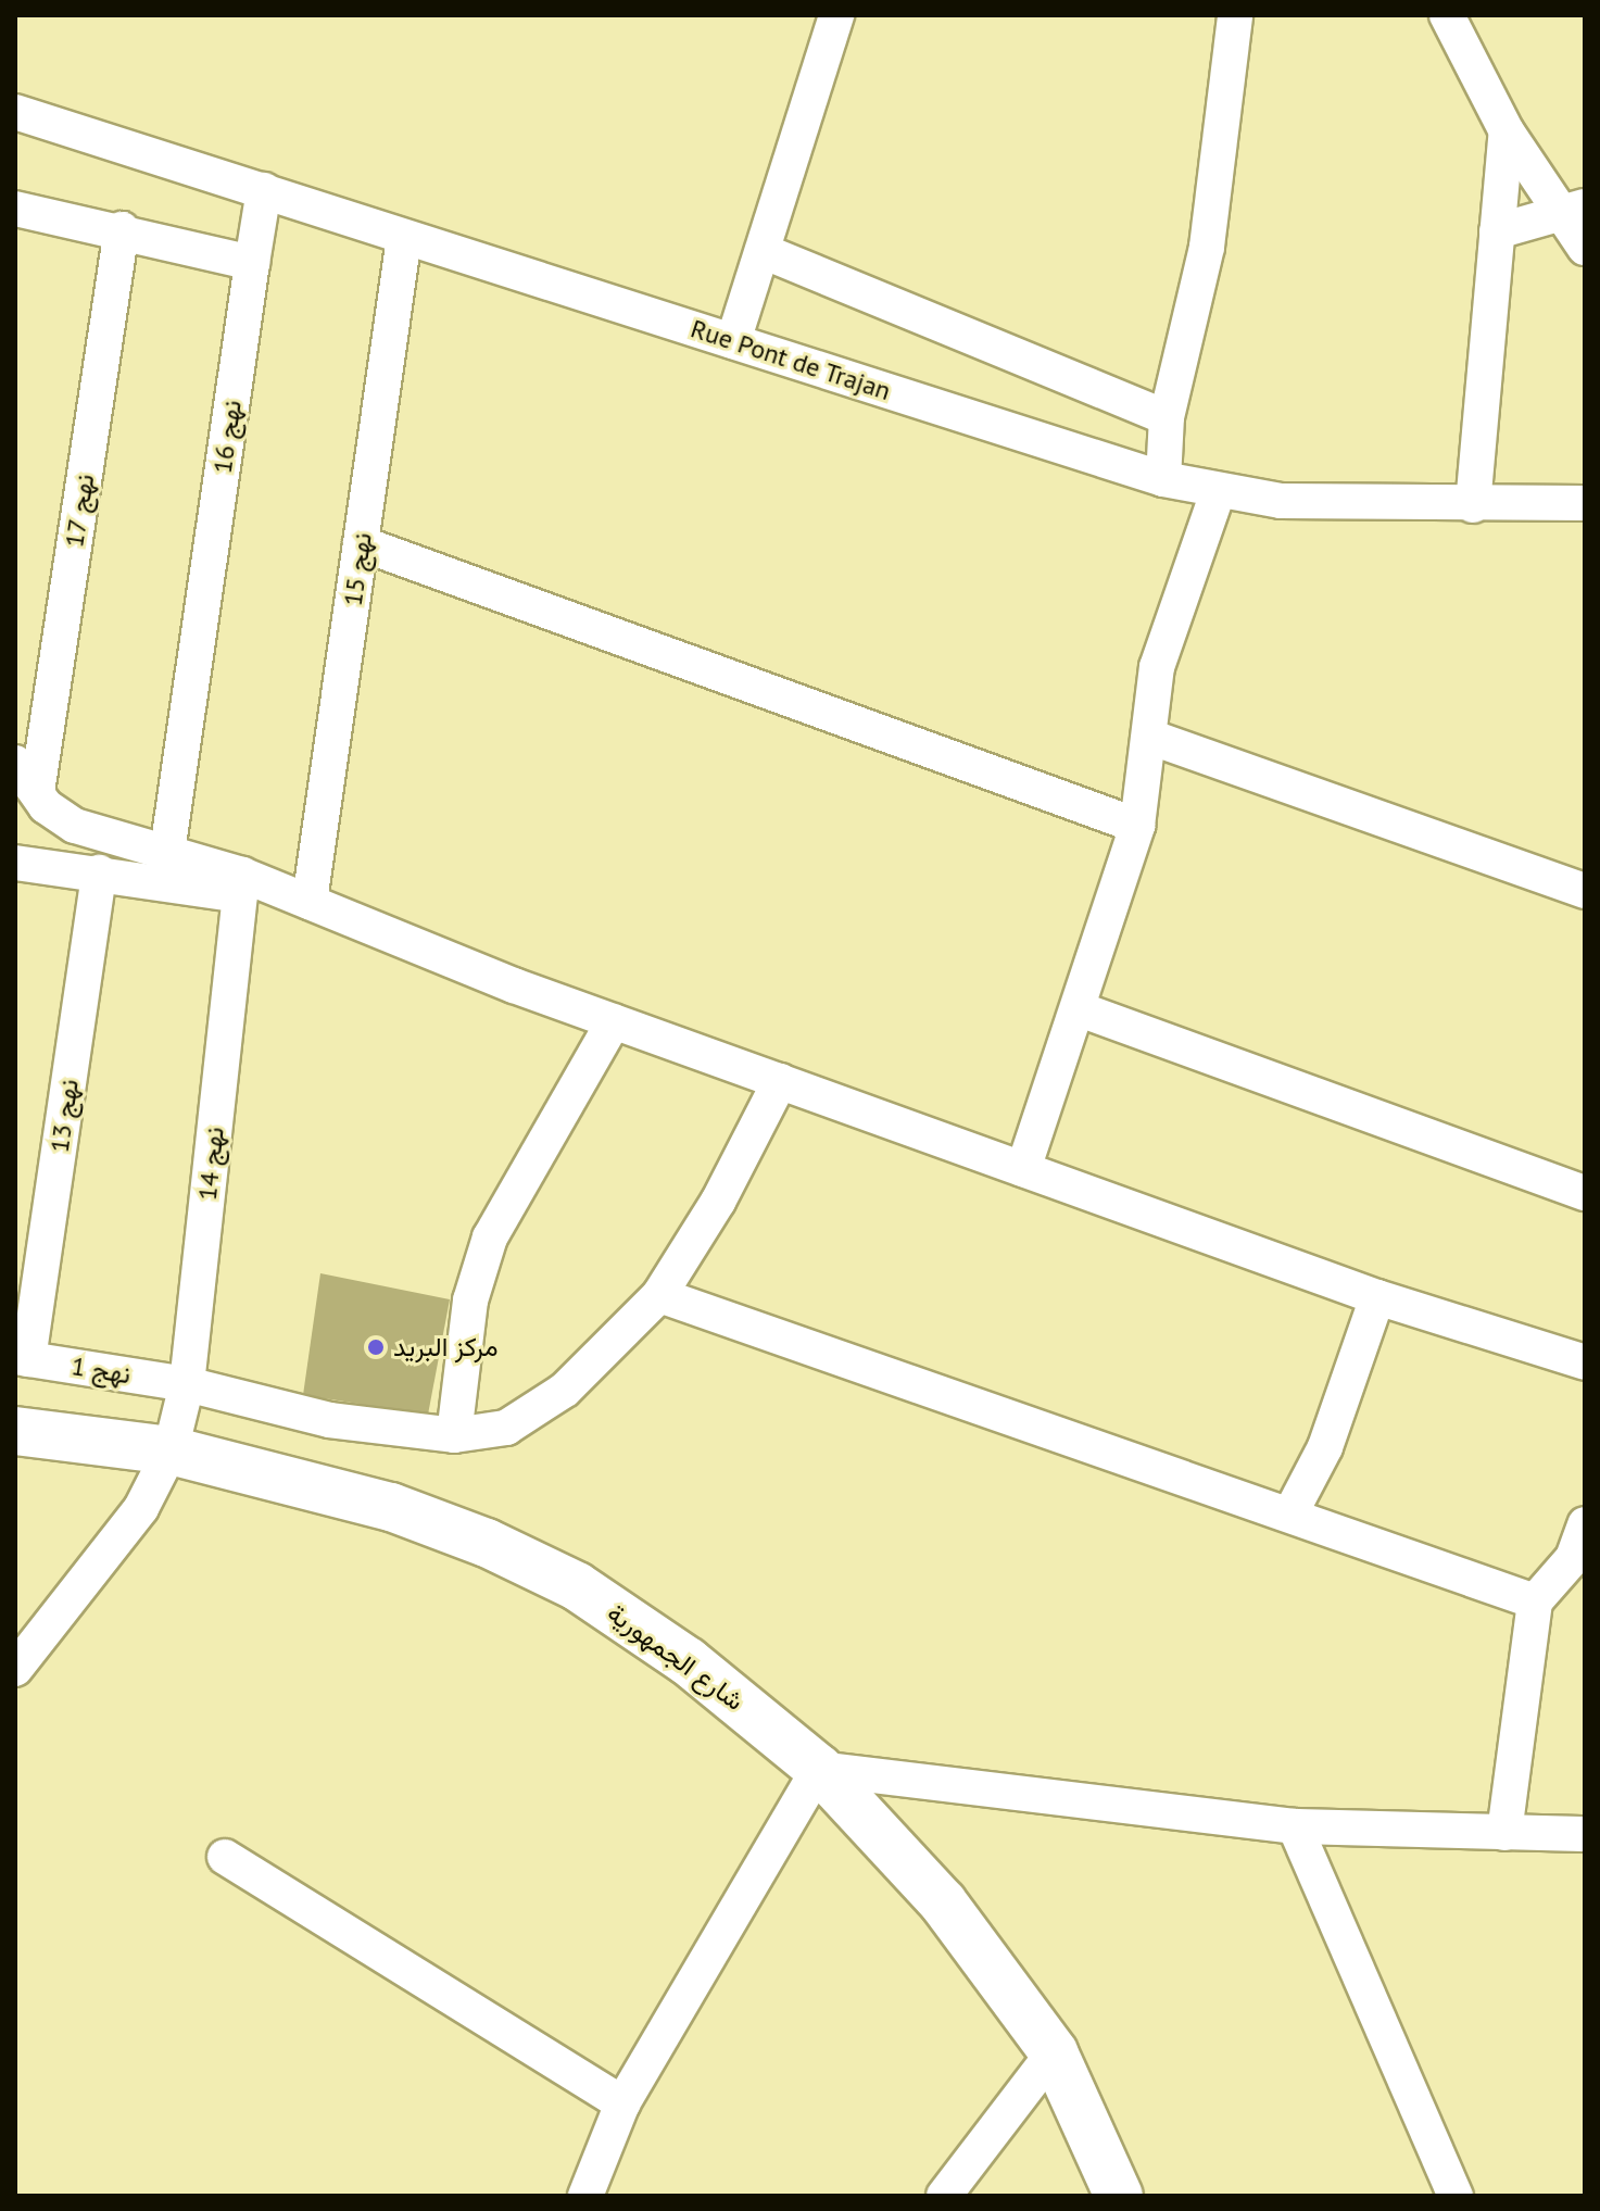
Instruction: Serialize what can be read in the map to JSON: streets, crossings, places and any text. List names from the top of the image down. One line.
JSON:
{"streets":{"main road":["شارع الجمهورية"],"street":["Rue Pont de Trajan","نهج 16","نهج 17","نهج 15","نهج 13","نهج 14","نهج 1"]},"crossings":[["Rue Pont de Trajan","نهج 16"],["Rue Pont de Trajan","نهج 15"],["نهج 13","نهج 1"],["نهج 14","نهج 1"],["نهج 14","شارع الجمهورية"]],"places":["مركز البريد"]}
